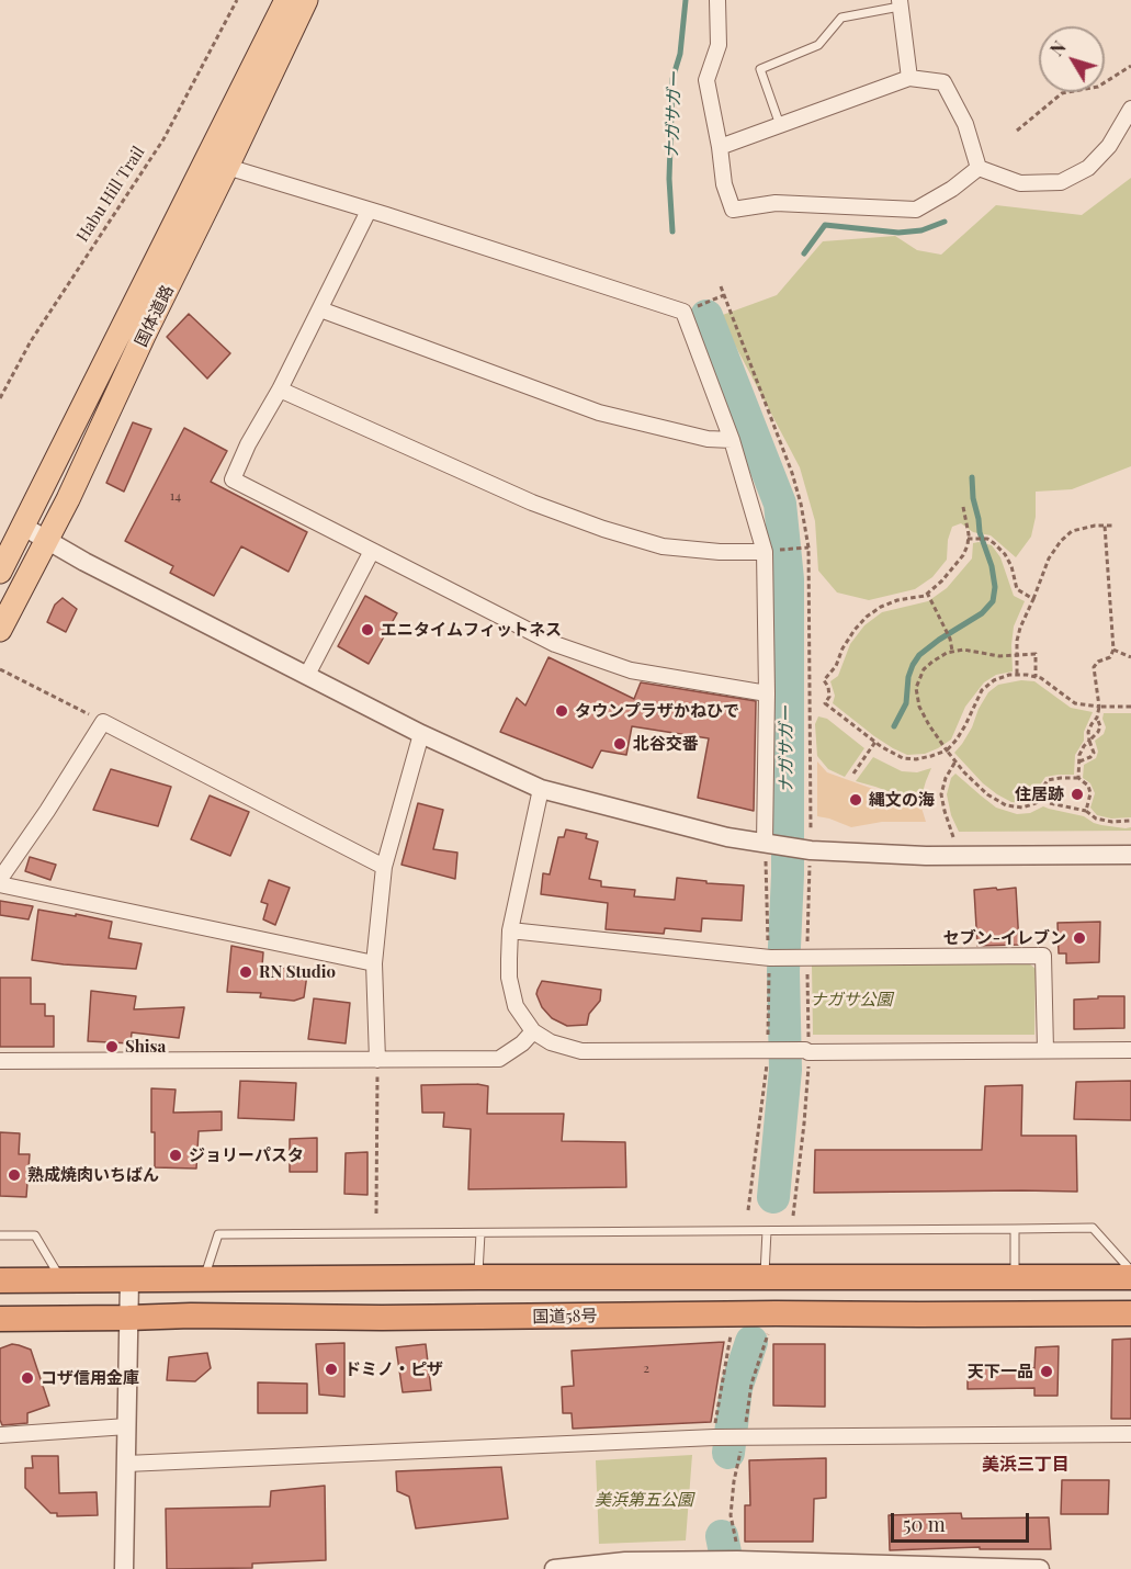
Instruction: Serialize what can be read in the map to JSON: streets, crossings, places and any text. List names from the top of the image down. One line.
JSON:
{"streets":{"highway":["国道58号"],"main road":["国体道路"],"path":["Habu Hill Trail"]},"districts":["美浜三丁目"],"water":["ナガサガー"],"parks":["ナガサ公園","美浜第五公園"],"places":["エニタイムフィットネス","タウンプラザかねひで","北谷交番","住居跡","縄文の海","セブン-イレブン","RN Studio","Shisa","ジョリーパスタ","熟成焼肉いちばん","ドミノ・ピザ","天下一品","コザ信用金庫"],"house_numbers":["14","2"],"scale_bar":"50 m","north":"top left"}
